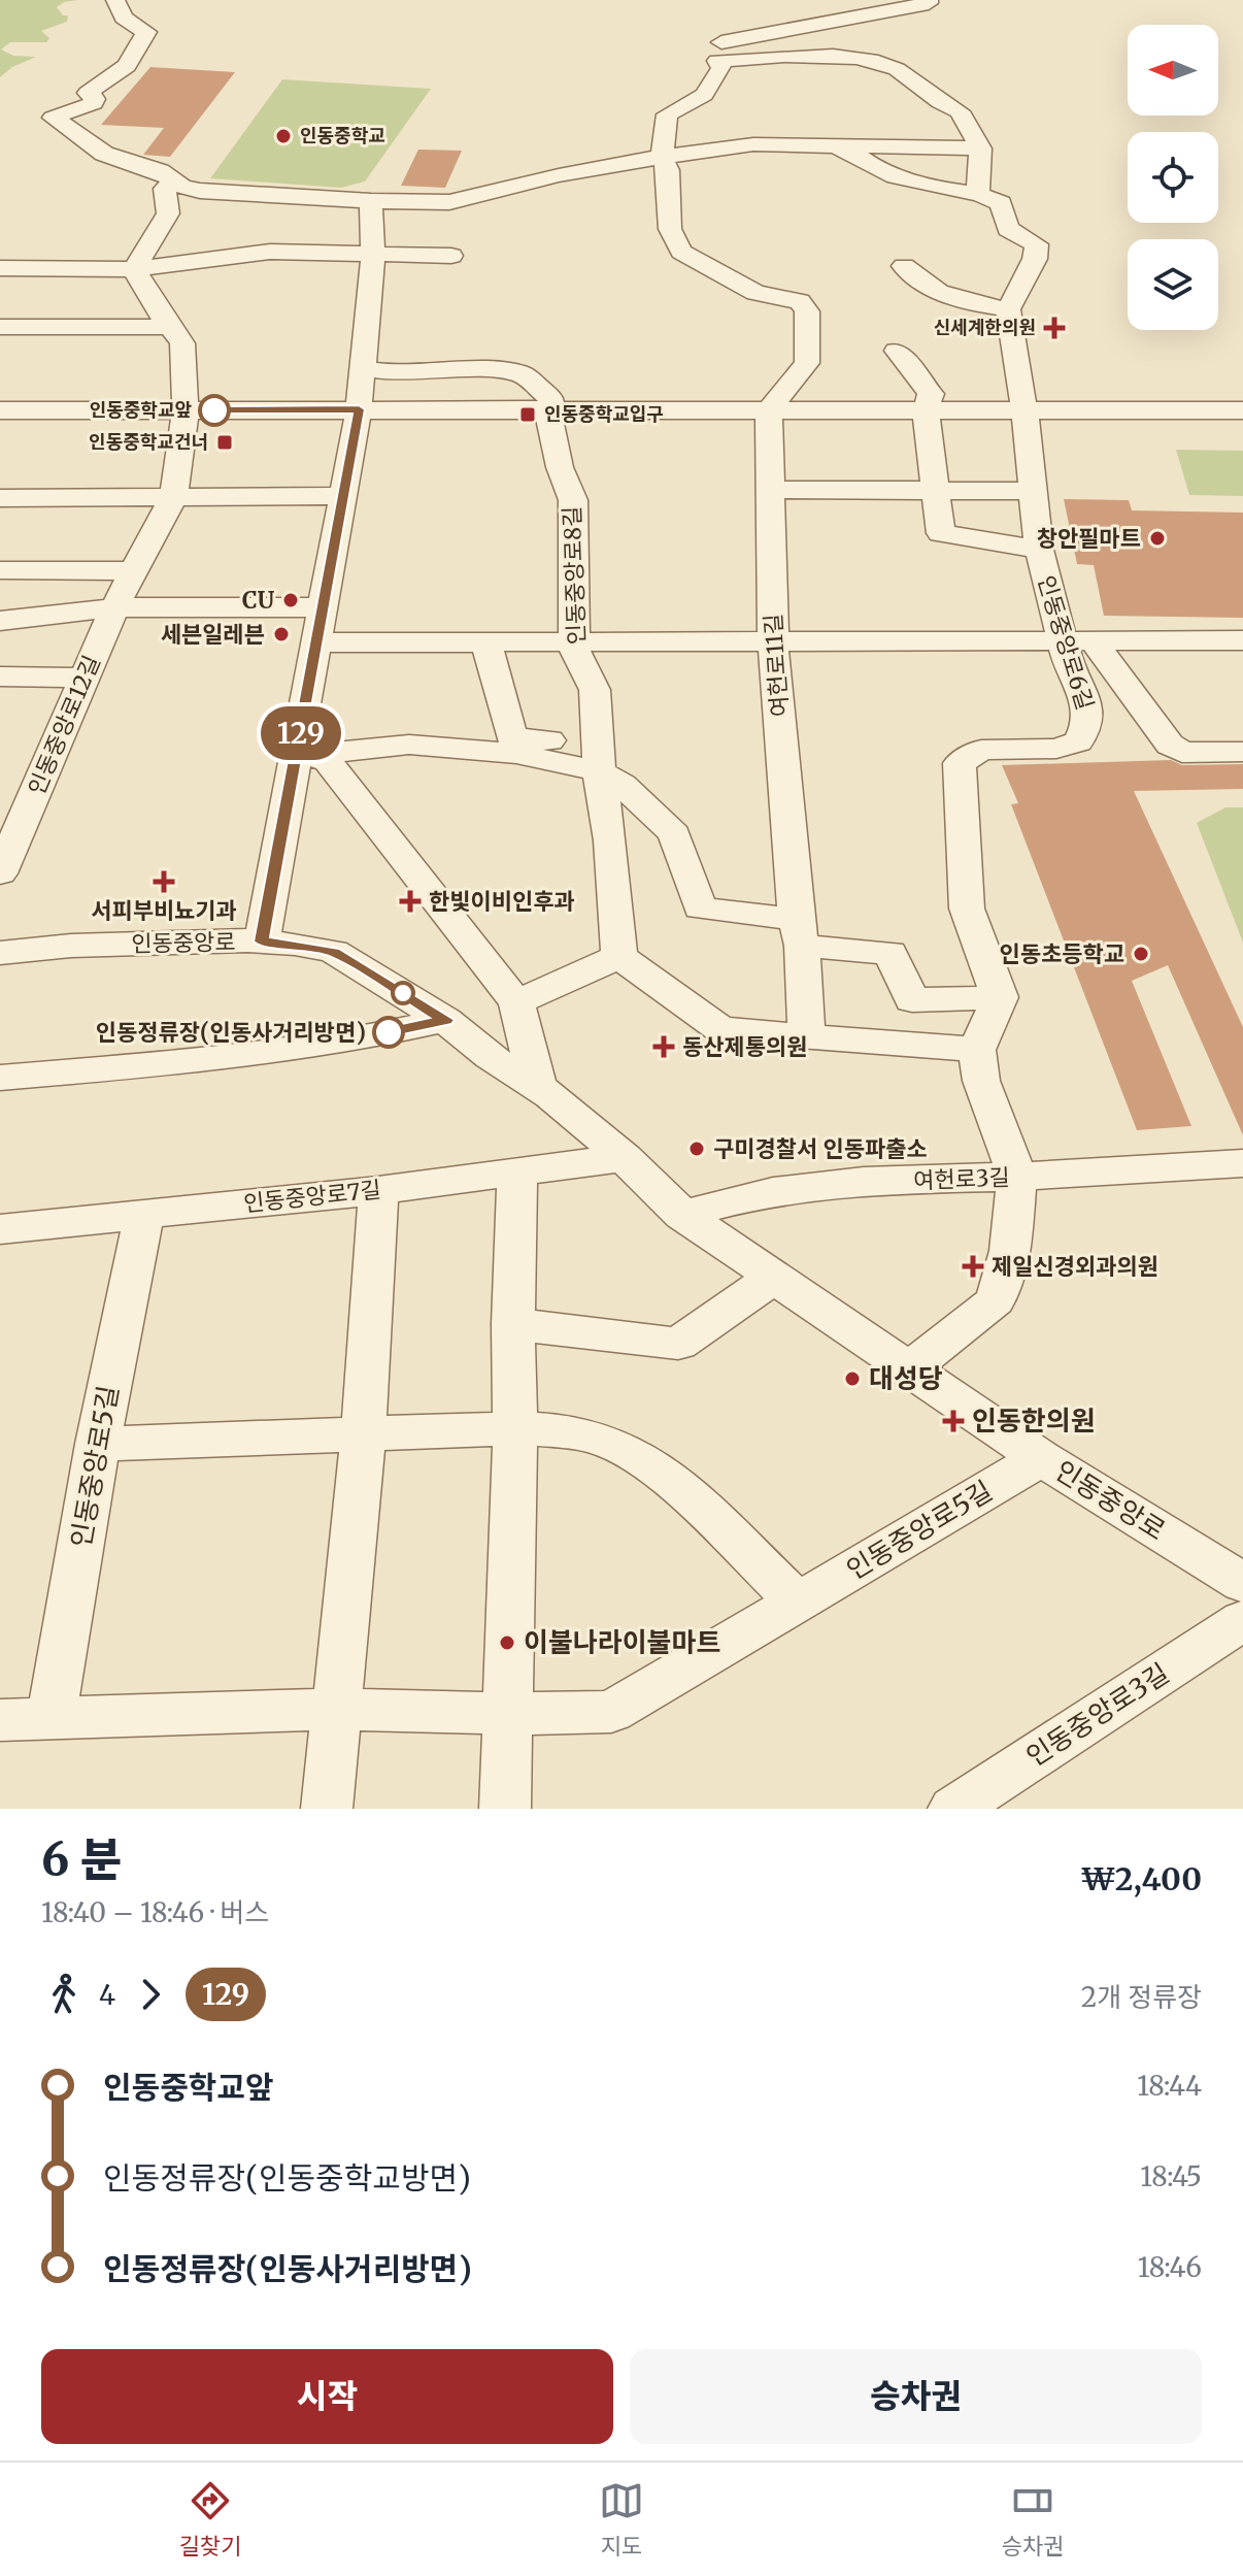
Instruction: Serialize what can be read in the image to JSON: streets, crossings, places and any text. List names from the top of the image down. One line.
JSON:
{"streets":{"street":["인동중앙로8길","인동중앙로6길","여헌로11길","인동중앙로12길","인동중앙로","여헌로3길","인동중앙로7길","인동중앙로5길","인동중앙로3길"]},"crossings":[["인동중앙로","여헌로3길"],["인동중앙로","인동중앙로7길"],["인동중앙로","인동중앙로5길"],["인동중앙로7길","인동중앙로5길"]],"places":{"other":["인동중학교","인동중학교앞","창안필마트","CU","세븐일레븐","인동초등학교","인동정류장(인동사거리방면)","구미경찰서 인동파출소","대성당","이불나라이불마트"],"health":["신세계한의원","서피부비뇨기과","한빛이비인후과","동산제통의원","제일신경외과의원","인동한의원"],"transit":["인동중학교입구","인동중학교건너"]},"lines":["bus line 129"],"north":"left","page":{"on_map":"129","heading":["6 분","18:40 – 18:46 · 버스","₩2,400"],"legs":["4","129","2개 정류장"],"list":[{"name":"인동중학교앞","value":"18:44"},{"name":"인동정류장(인동중학교방면)","value":"18:45"},{"name":"인동정류장(인동사거리방면)","value":"18:46"}],"buttons":["시작","승차권"],"tabs":["길찾기","지도","승차권"]}}
